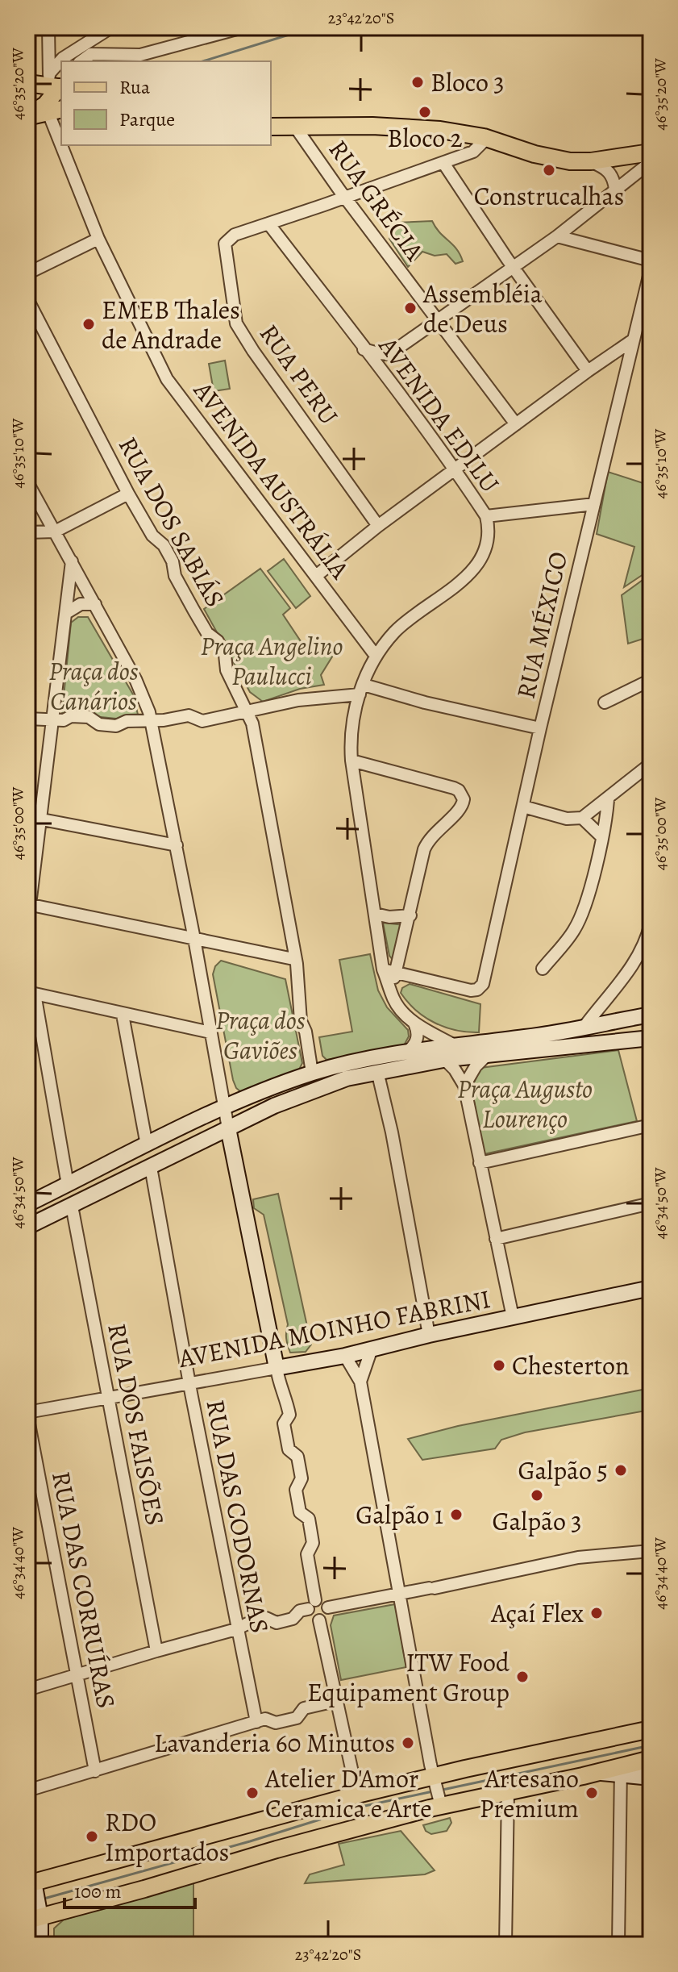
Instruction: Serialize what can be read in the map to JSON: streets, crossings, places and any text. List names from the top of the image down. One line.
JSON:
{"streets":{"street":["RUA GRÉCIA","RUA PERU","AVENIDA EDILU","AVENIDA AUSTRÁLIA","RUA DOS SABIÁS","RUA MÉXICO","AVENIDA MOINHO FABRINI","RUA DOS FAISÕES","RUA DAS CODORNAS","RUA DAS CORRUÍRAS"]},"crossings":[["RUA PERU","AVENIDA EDILU"],["AVENIDA EDILU","AVENIDA AUSTRÁLIA"],["AVENIDA MOINHO FABRINI","RUA DOS FAISÕES"],["AVENIDA MOINHO FABRINI","RUA DAS CODORNAS"],["AVENIDA MOINHO FABRINI","RUA DAS CORRUÍRAS"]],"parks":["Praça Angelino Paulucci","Praça dos Canários","Praça dos Gaviões","Praça Augusto Lourenço"],"places":["Bloco 3","Bloco 2","Construcalhas","Assembléia de Deus","EMEB Thales de Andrade","Chesterton","Galpão 5","Galpão 3","Galpão 1","Açaí Flex","ITW Food Equipament Group","Lavanderia 60 Minutos","Atelier D'Amor Ceramica e Arte","Artesano Premium","RDO Importados"],"legend":["Rua","Parque"],"scale_bar":"100 m","coordinates":["23°42'20\"S","46°35'20\"W","46°35'10\"W","46°35'00\"W","46°34'50\"W","46°34'40\"W"]}
